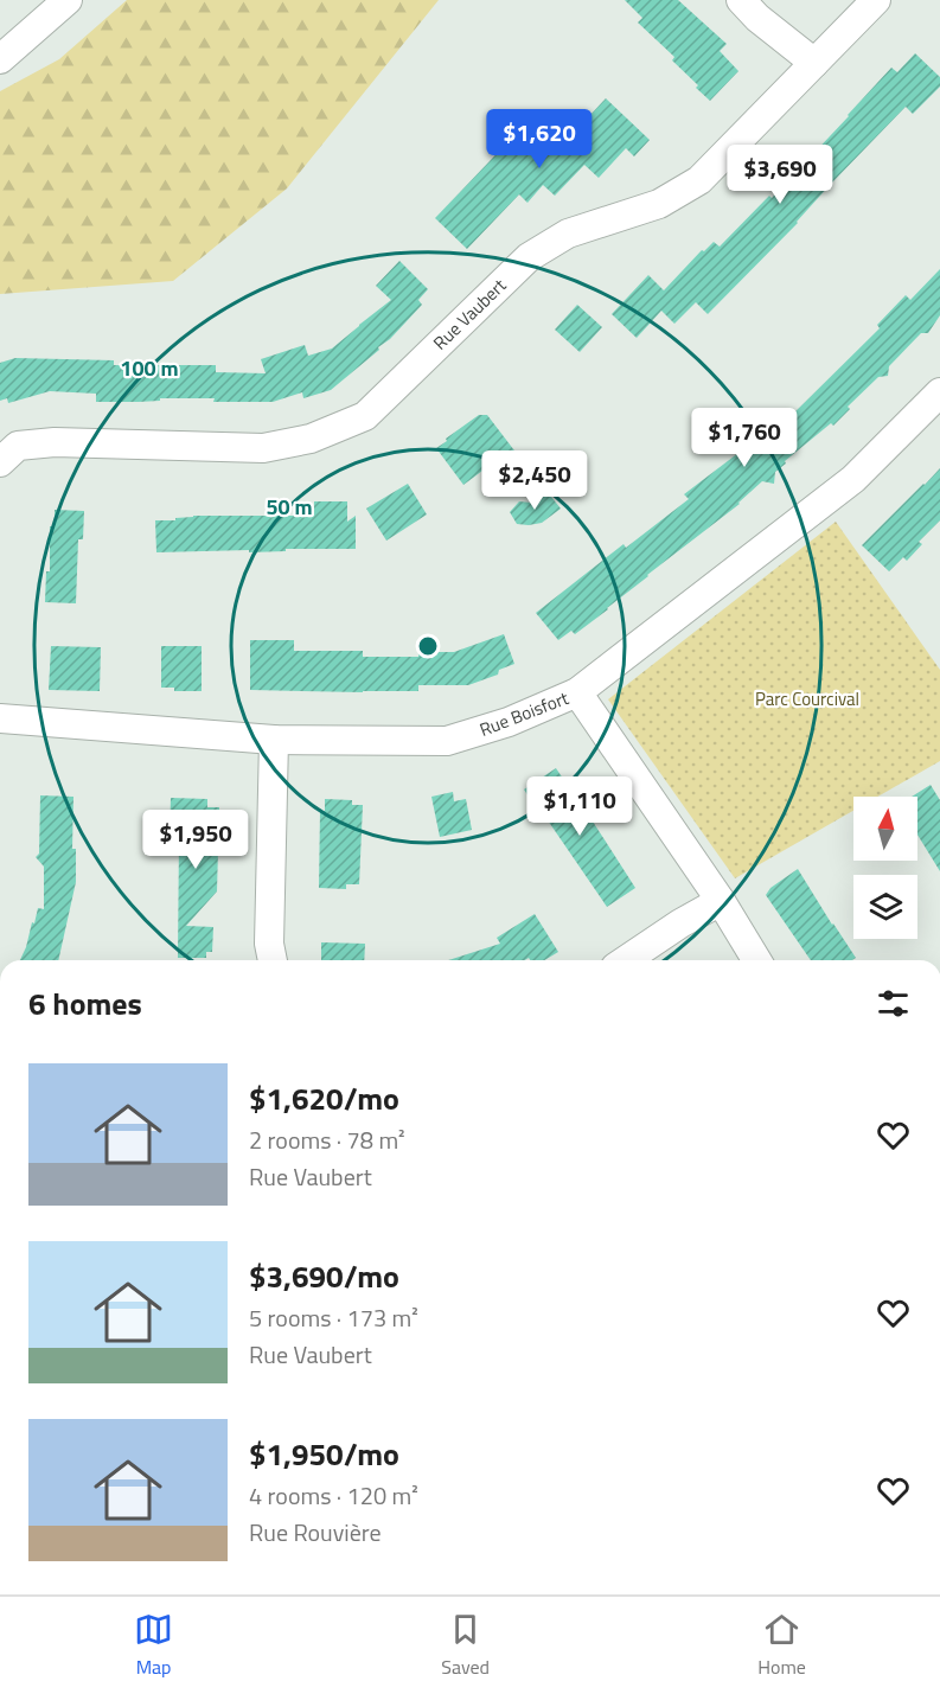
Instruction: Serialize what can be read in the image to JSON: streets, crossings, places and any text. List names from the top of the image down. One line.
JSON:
{"streets":{"street":["Rue Vaubert","Rue Boisfort"]},"parks":["Parc Courcival"],"north":"top","page":{"price":["$1,620","$3,690","$1,760","$2,450","$1,110","$1,950"],"heading":"6 homes","list":[{"name":"$1,620/mo","note":"2 rooms · 78 m² · Rue Vaubert"},{"name":"$3,690/mo","note":"5 rooms · 173 m² · Rue Vaubert"},{"name":"$1,950/mo","note":"4 rooms · 120 m² · Rue Rouvière"}],"tabs":["Map","Saved","Home"]},"rings":["100 m","50 m"]}
